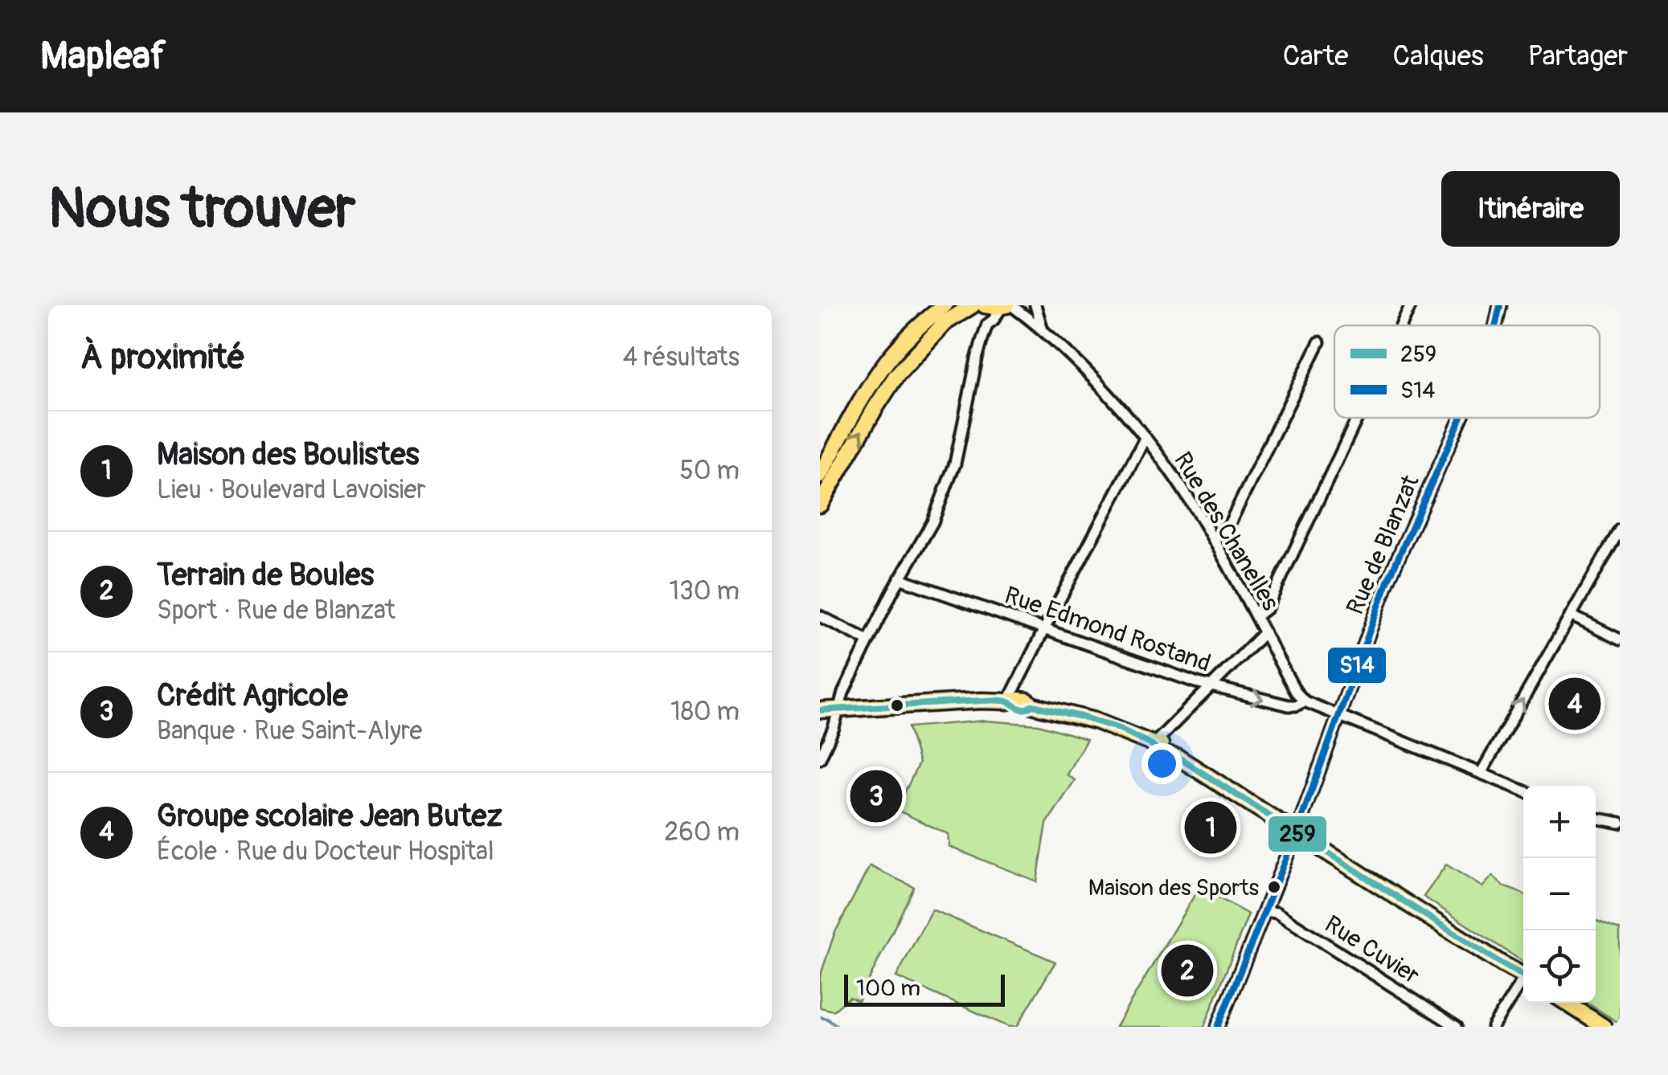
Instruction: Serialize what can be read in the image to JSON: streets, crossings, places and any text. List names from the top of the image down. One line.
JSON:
{"streets":{"street":["Rue des Chanelles","Rue de Blanzat","Rue Edmond Rostand","Rue Cuvier"]},"crossings":[["Rue des Chanelles","Rue Edmond Rostand"],["Rue de Blanzat","Rue Cuvier"]],"places":["Maison des Sports"],"lines":["transit line S14","transit line 259"],"legend":["259","S14"],"scale_bar":"100 m","page":{"header":"Mapleaf","nav":["Carte","Calques","Partager"],"buttons":"Itinéraire","title":"Nous trouver","heading":["À proximité","4 résultats"],"list":[{"mark":"1","name":"Maison des Boulistes","note":"Lieu · Boulevard Lavoisier","value":"50 m"},{"mark":"2","name":"Terrain de Boules","note":"Sport · Rue de Blanzat","value":"130 m"},{"mark":"3","name":"Crédit Agricole","note":"Banque · Rue Saint-Alyre","value":"180 m"},{"mark":"4","name":"Groupe scolaire Jean Butez","note":"École · Rue du Docteur Hospital","value":"260 m"}],"pins":["4","3","1","2"],"map_buttons":["+","−"],"scale":"100 m"}}
